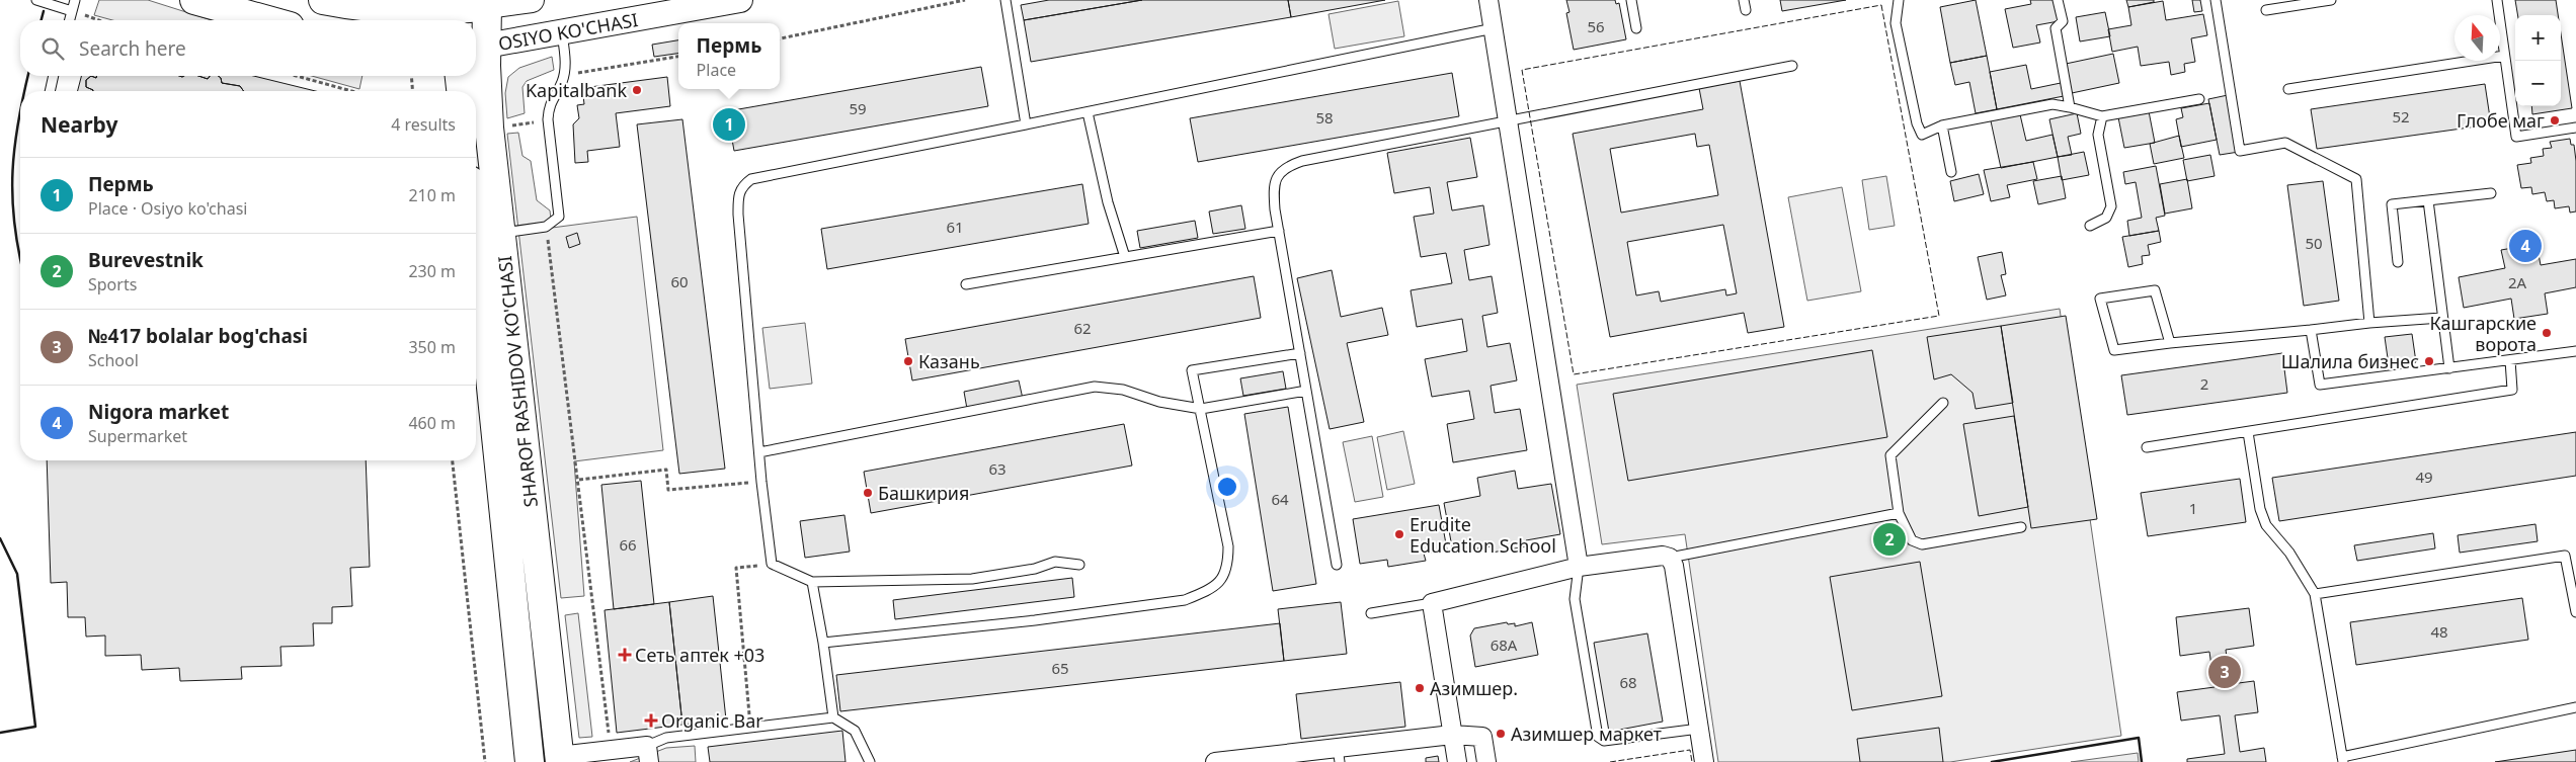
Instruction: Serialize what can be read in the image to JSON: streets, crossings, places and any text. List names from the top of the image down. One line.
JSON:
{"streets":{"main road":["OSIYO KO'CHASI","SHAROF RASHIDOV KO'CHASI"]},"crossings":[["OSIYO KO'CHASI","SHAROF RASHIDOV KO'CHASI"]],"places":{"other":["Kapitalbank","Глобе маг","Кашгарские ворота","Казань","Шалила бизнес","Башкирия","Erudite Education School","Азимшер.","Азимшер маркет"],"health":["Сеть аптек +03","Organic Bar"]},"house_numbers":["56","59","52","58","61","50","60","2А","62","2","63","49","64","1","66","48","68А","65","68"],"north":"top","page":{"map_buttons":["+","−"],"search":"Search here","popup":["Пермь","Place"],"heading":["Nearby","4 results"],"pins":["1","4","2","3"],"list":[{"mark":"1","name":"Пермь","note":"Place · Osiyo ko'chasi","value":"210 m"},{"mark":"2","name":"Burevestnik","note":"Sports","value":"230 m"},{"mark":"3","name":"№417 bolalar bog'chasi","note":"School","value":"350 m"},{"mark":"4","name":"Nigora market","note":"Supermarket","value":"460 m"}]}}
